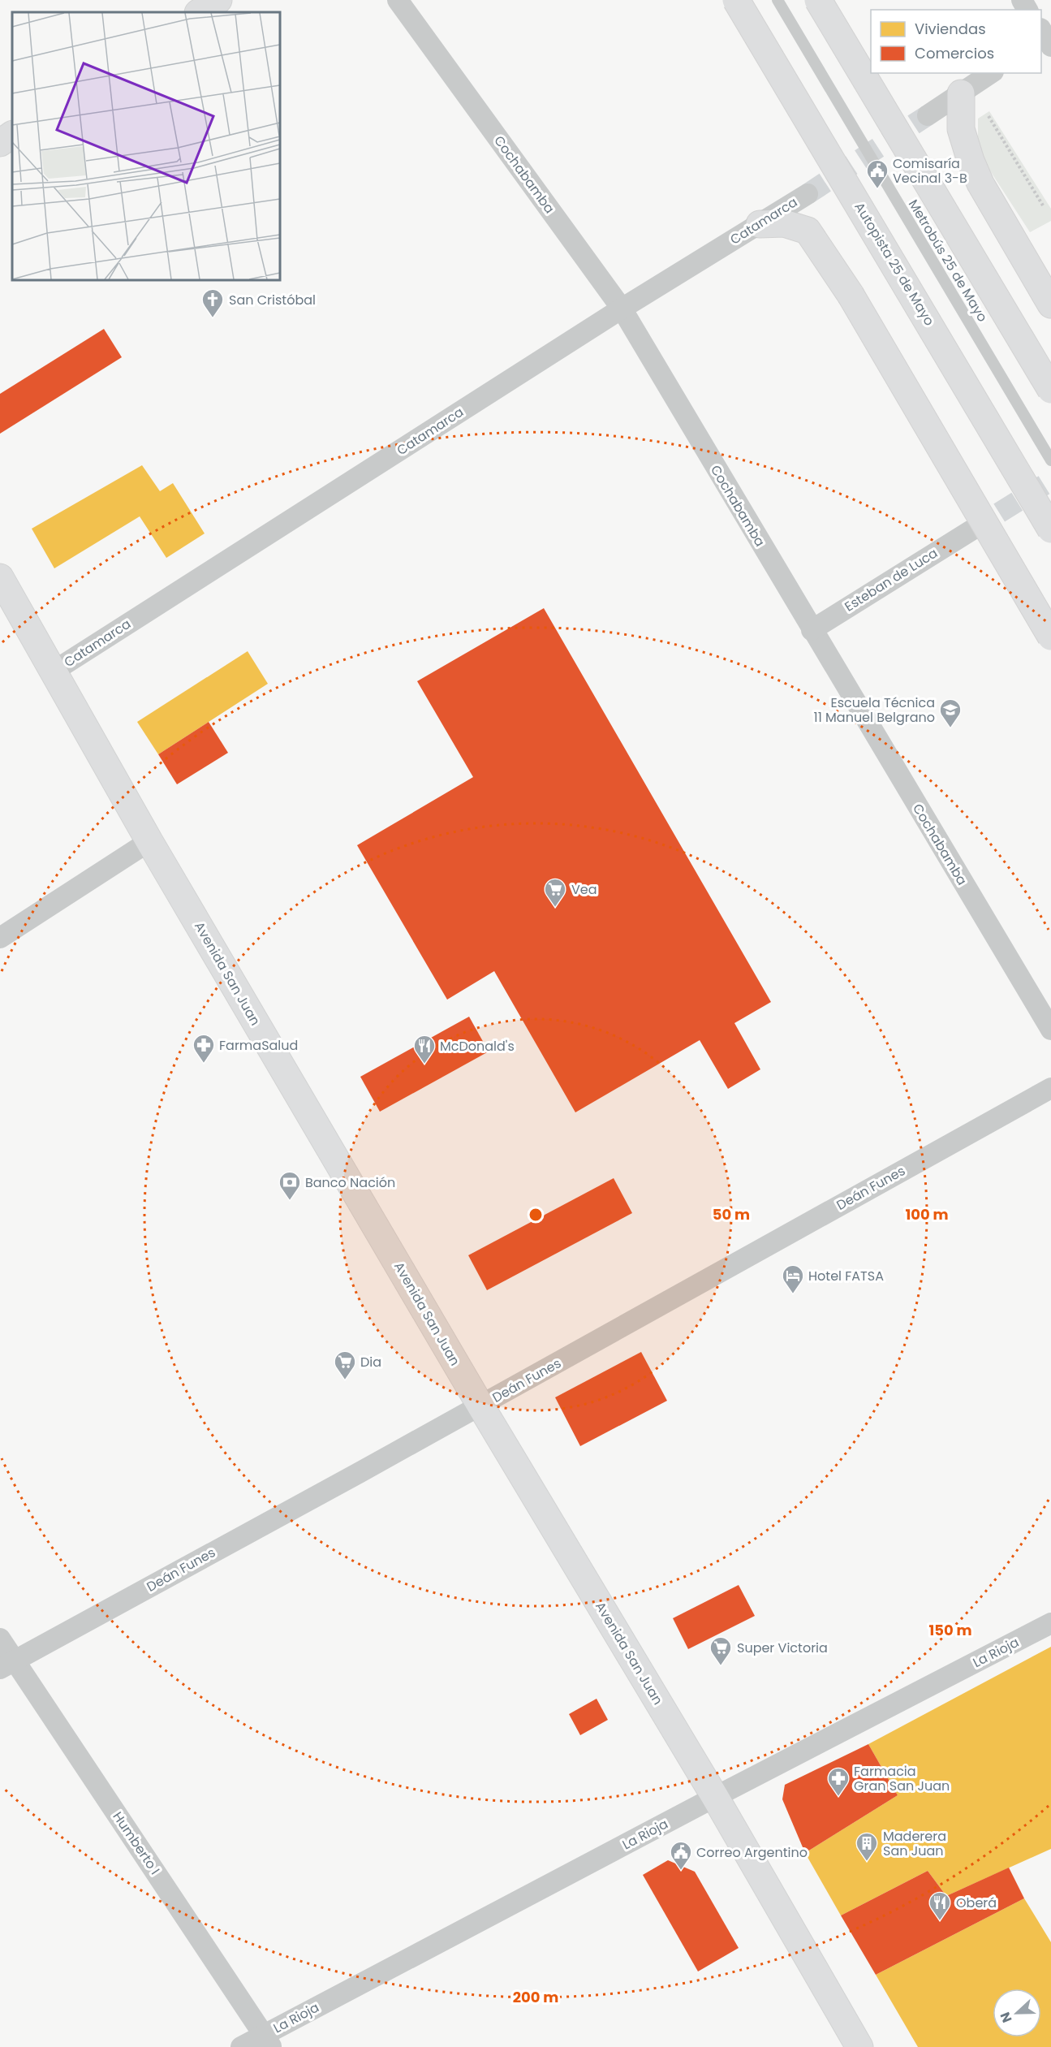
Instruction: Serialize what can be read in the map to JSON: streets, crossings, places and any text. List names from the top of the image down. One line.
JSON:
{"streets":{"main road":["Autopista 25 de Mayo","Avenida San Juan"],"street":["Cochabamba","Catamarca","Esteban de Luca","Deán Funes","La Rioja","Humberto I"],"lane":["Metrobús 25 de Mayo"]},"crossings":[["Cochabamba","Catamarca"],["Cochabamba","Esteban de Luca"],["Catamarca","Avenida San Juan"],["Avenida San Juan","Deán Funes"],["Avenida San Juan","La Rioja"],["Deán Funes","Humberto I"],["La Rioja","Humberto I"]],"places":{"public building":["Comisaría Vecinal 3-B","Correo Argentino"],"church":["San Cristóbal"],"school or university":["Escuela Técnica 11 Manuel Belgrano"],"supermarket":["Vea","Dia","Super Victoria"],"pharmacy":["FarmaSalud","Farmacia Gran San Juan"],"restaurant":["McDonald's","Oberá"],"bank":["Banco Nación"],"hotel":["Hotel FATSA"],"building":["Maderera San Juan"]},"legend":["Viviendas","Comercios"],"north":"left","rings":["50 m","100 m","150 m","200 m"]}
